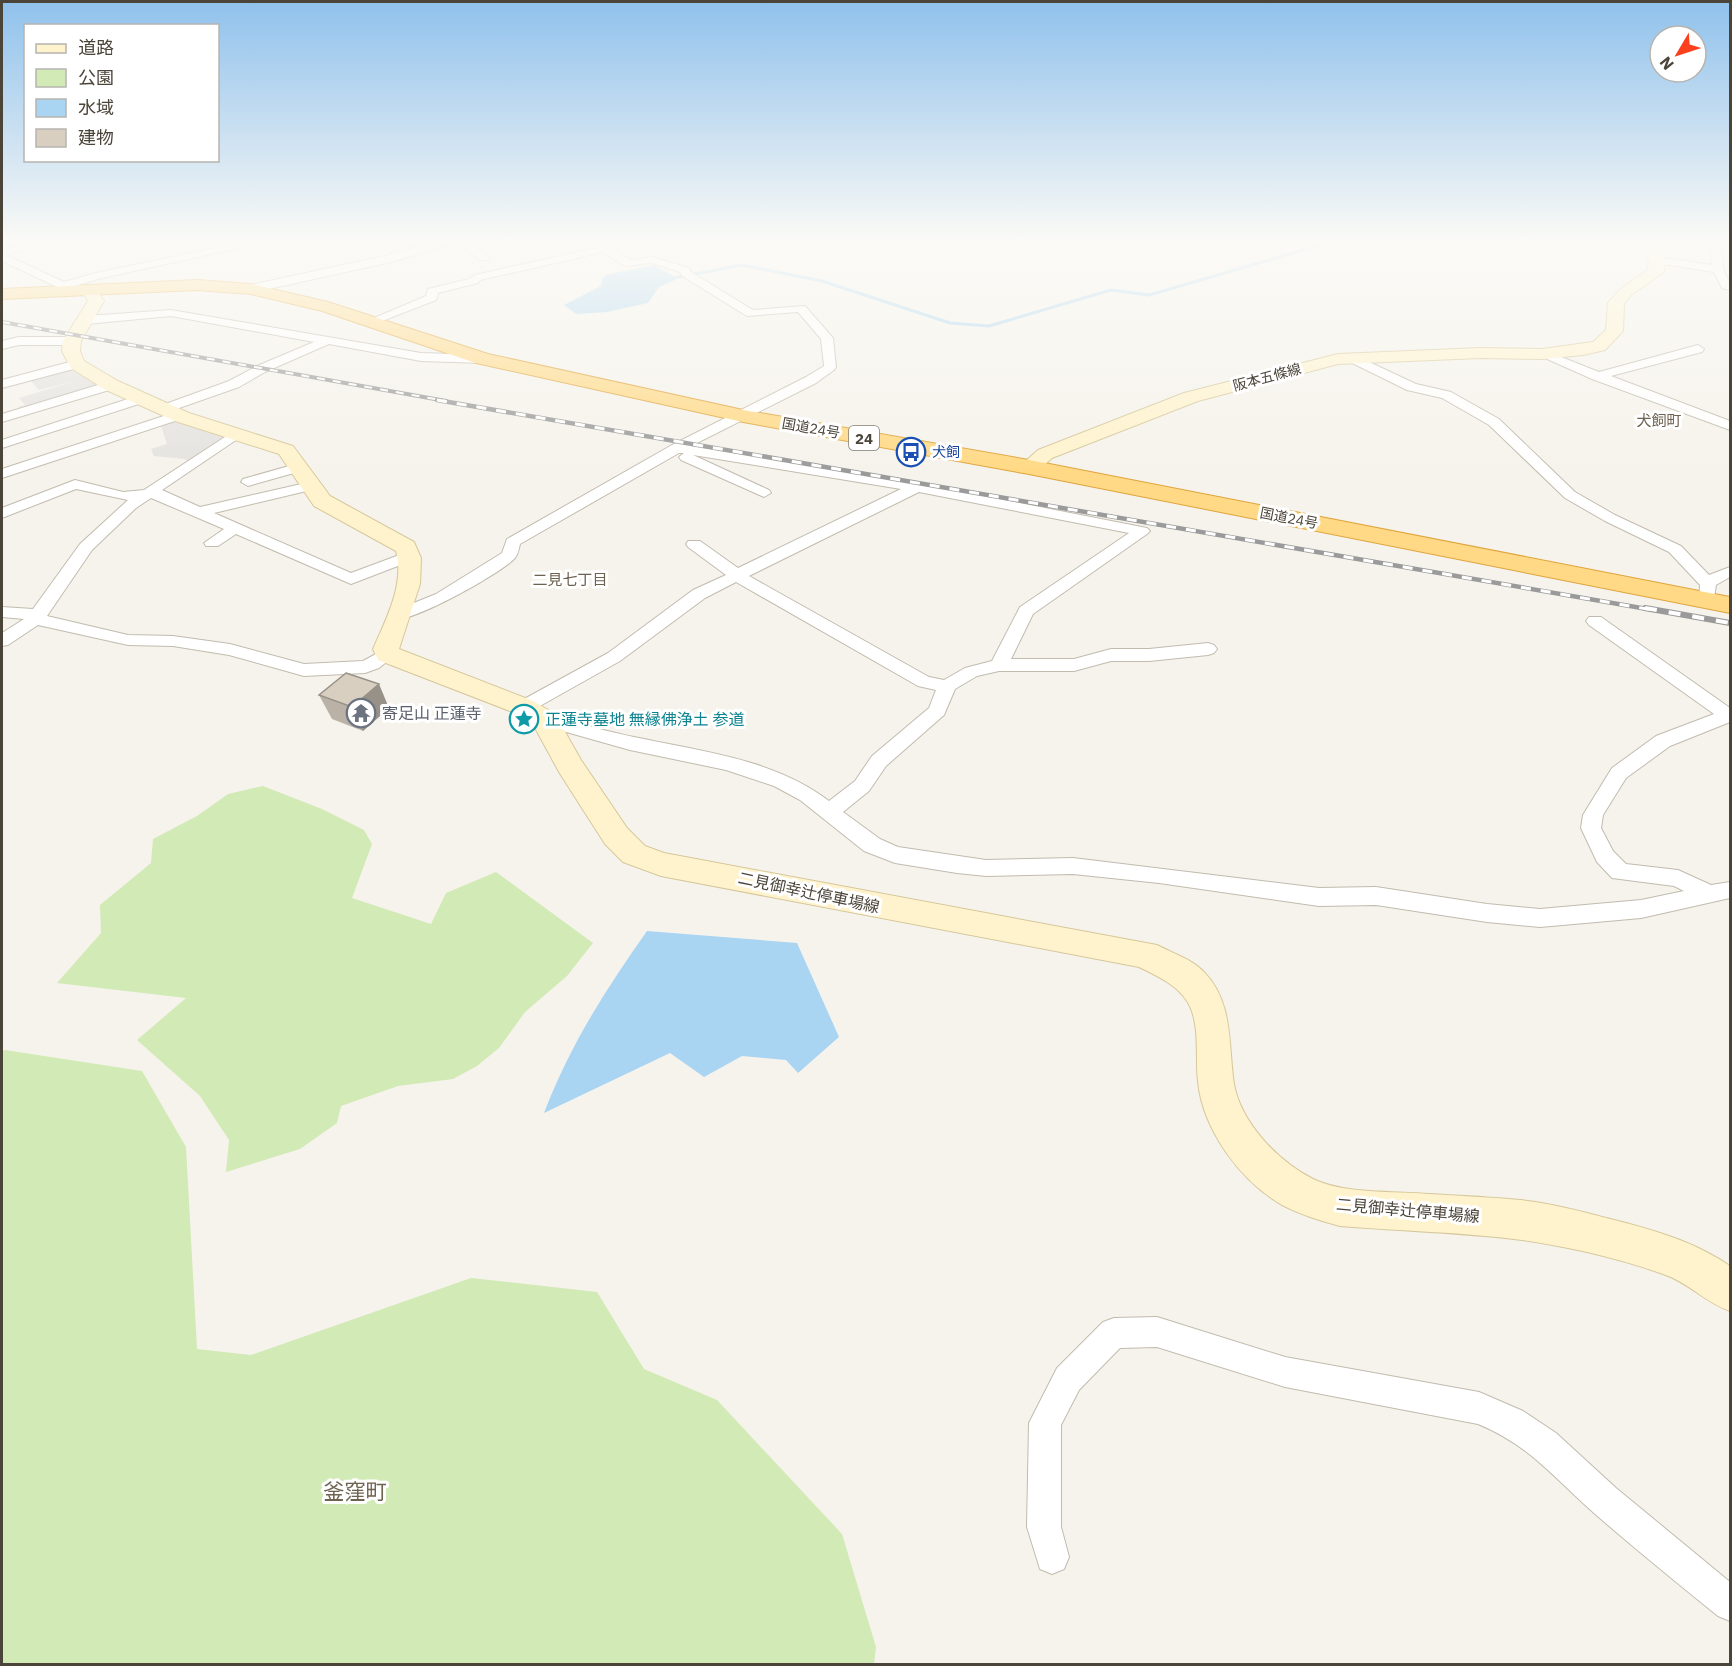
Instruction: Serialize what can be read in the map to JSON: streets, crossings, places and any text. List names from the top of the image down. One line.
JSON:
{"streets":{"highway":["国道24号","24"],"main road":["阪本五條線","二見御幸辻停車場線"]},"crossings":[["阪本五條線","国道24号"]],"districts":["犬飼町","二見七丁目","釜窪町"],"places":{"bus stop":["犬飼"],"temple":["寄足山 正蓮寺"],"place":["正蓮寺墓地 無縁佛浄土 参道"]},"legend":["道路","公園","水域","建物"],"north":"bottom left"}
